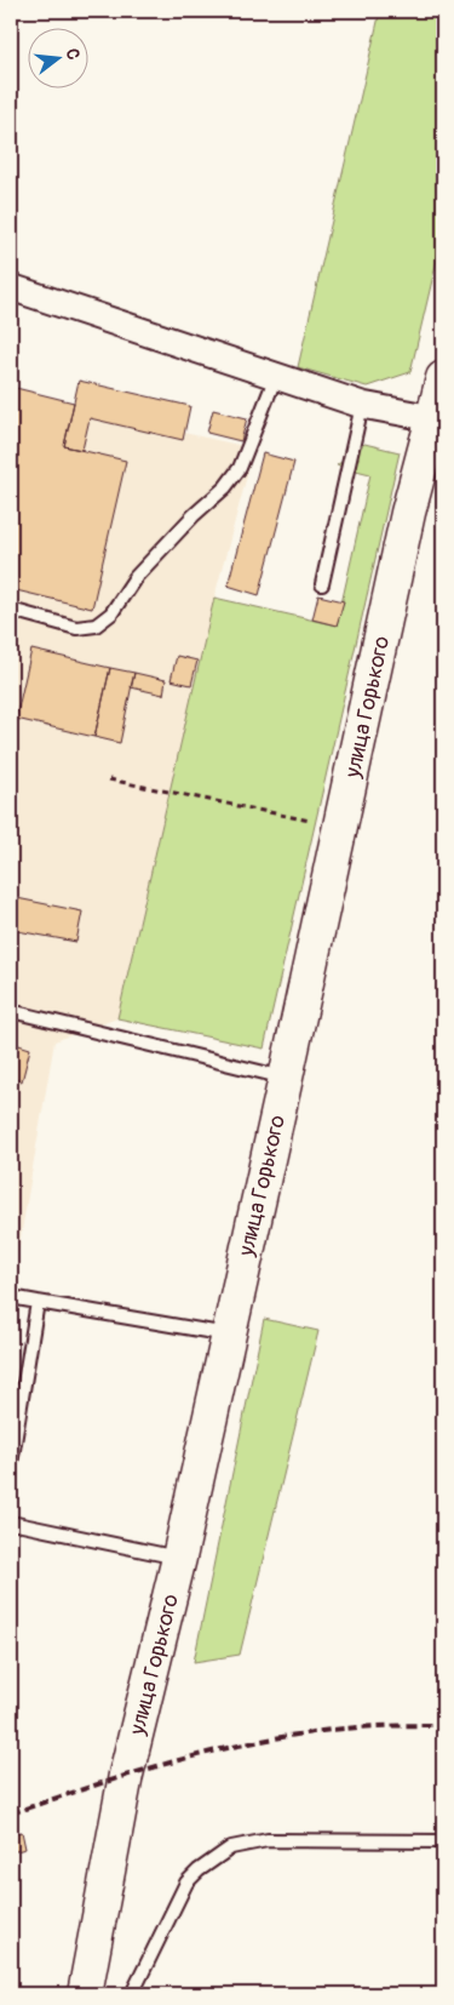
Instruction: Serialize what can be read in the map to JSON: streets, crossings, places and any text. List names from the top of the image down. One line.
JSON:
{"streets":{"main road":["улица Горького"]},"north":"right"}
